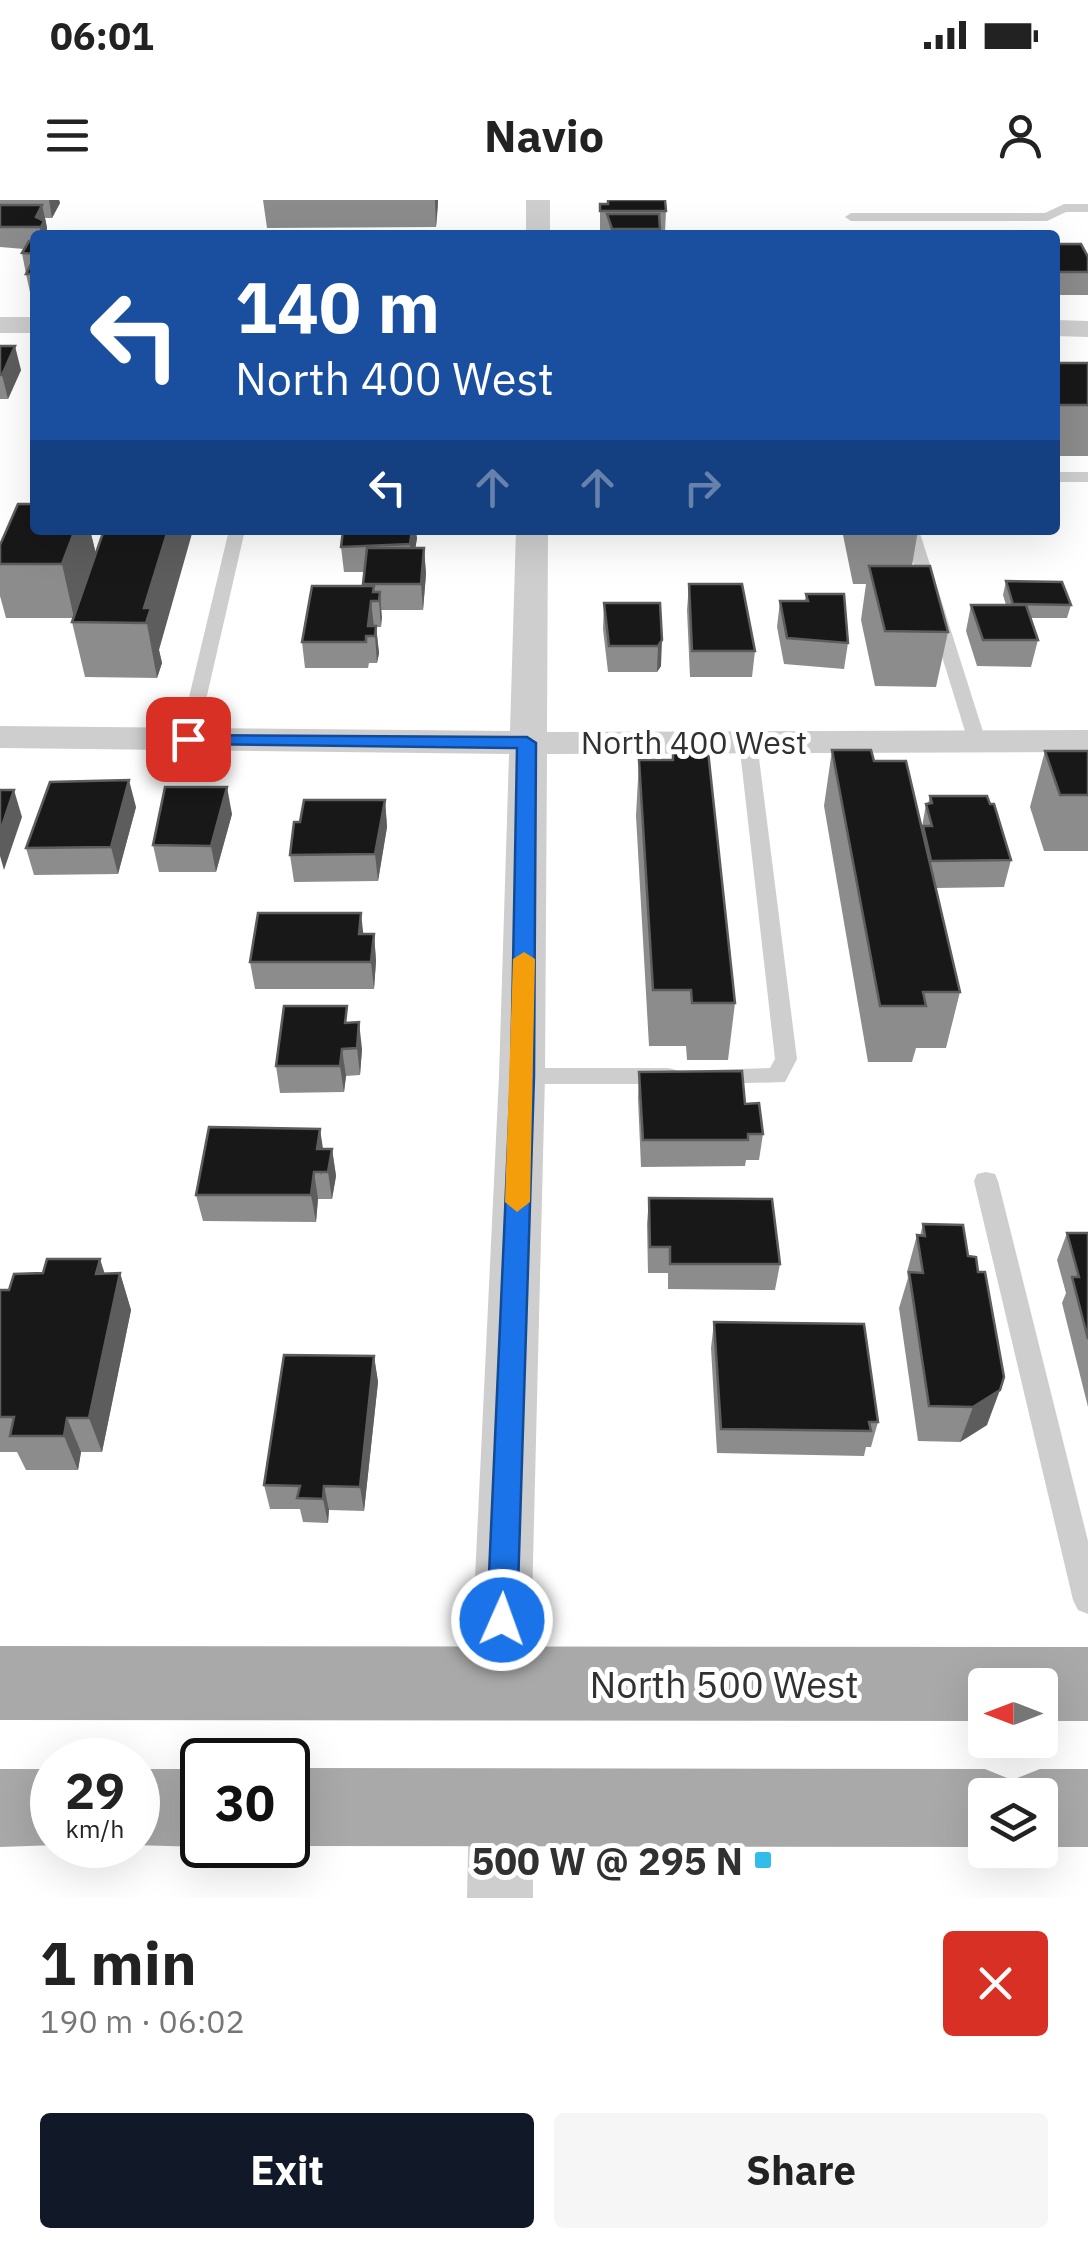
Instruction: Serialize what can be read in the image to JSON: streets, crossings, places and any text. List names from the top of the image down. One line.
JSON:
{"streets":{"main road":["North 500 West"],"street":["North 400 West"]},"places":{"transit":["500 W @ 295 N"]},"north":"left","page":{"status":"06:01","header":"Navio","turn":["140 m","North 400 West"],"speed":"29 km/h","limit":"30","heading":["1 min","190 m · 06:02"],"buttons":["Exit","Share"]}}
